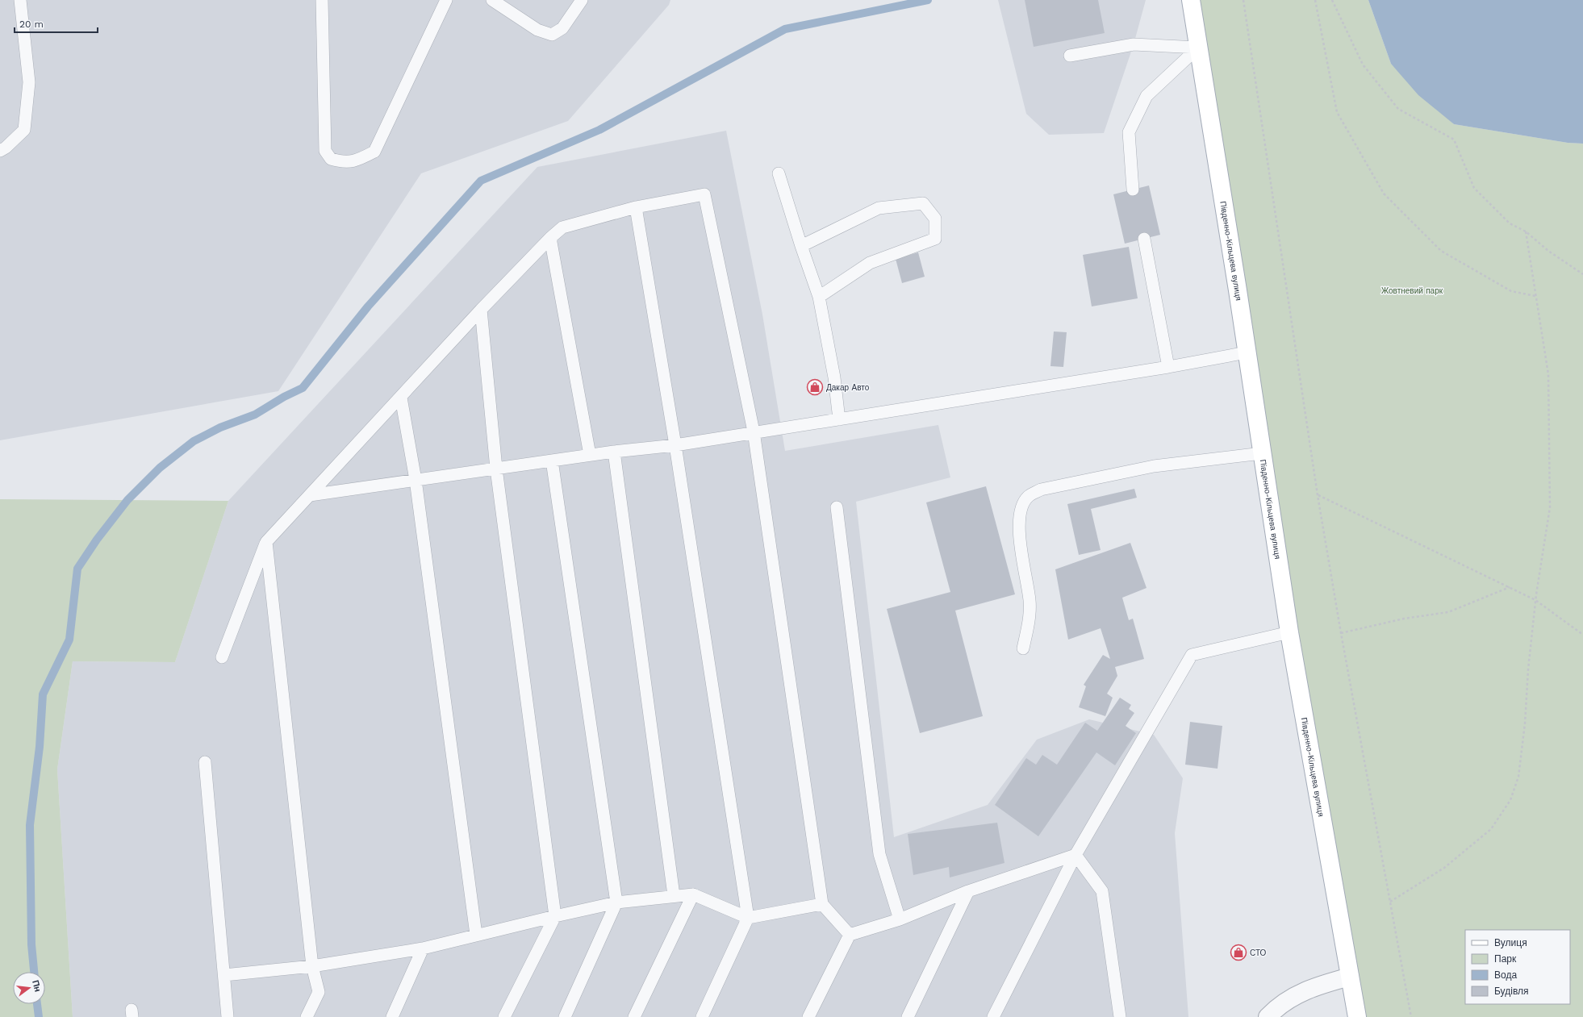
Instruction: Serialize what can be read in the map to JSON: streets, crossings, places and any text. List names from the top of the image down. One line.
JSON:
{"streets":{"main road":["Південно-Кільцева вулиця"]},"parks":["Жовтневий парк"],"places":{"shop":["Дакар Авто","СТО"]},"legend":["Вулиця","Парк","Вода","Будівля"],"scale_bar":"20 m","north":"right"}
